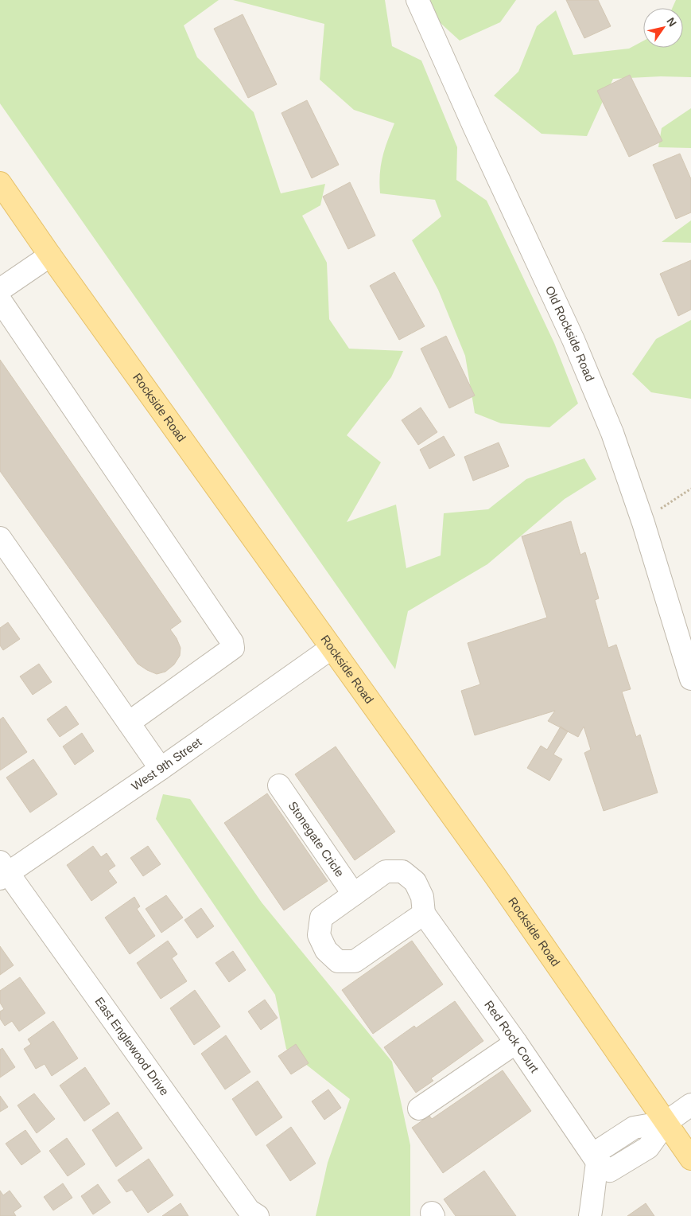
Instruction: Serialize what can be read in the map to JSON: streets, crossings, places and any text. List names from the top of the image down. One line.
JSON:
{"streets":{"main road":["Rockside Road"],"street":["Old Rockside Road","West 9th Street","Stonegate Cricle","Red Rock Court","East Englewood Drive"]},"crossings":[["Rockside Road","West 9th Street"],["West 9th Street","East Englewood Drive"]],"north":"top right"}
